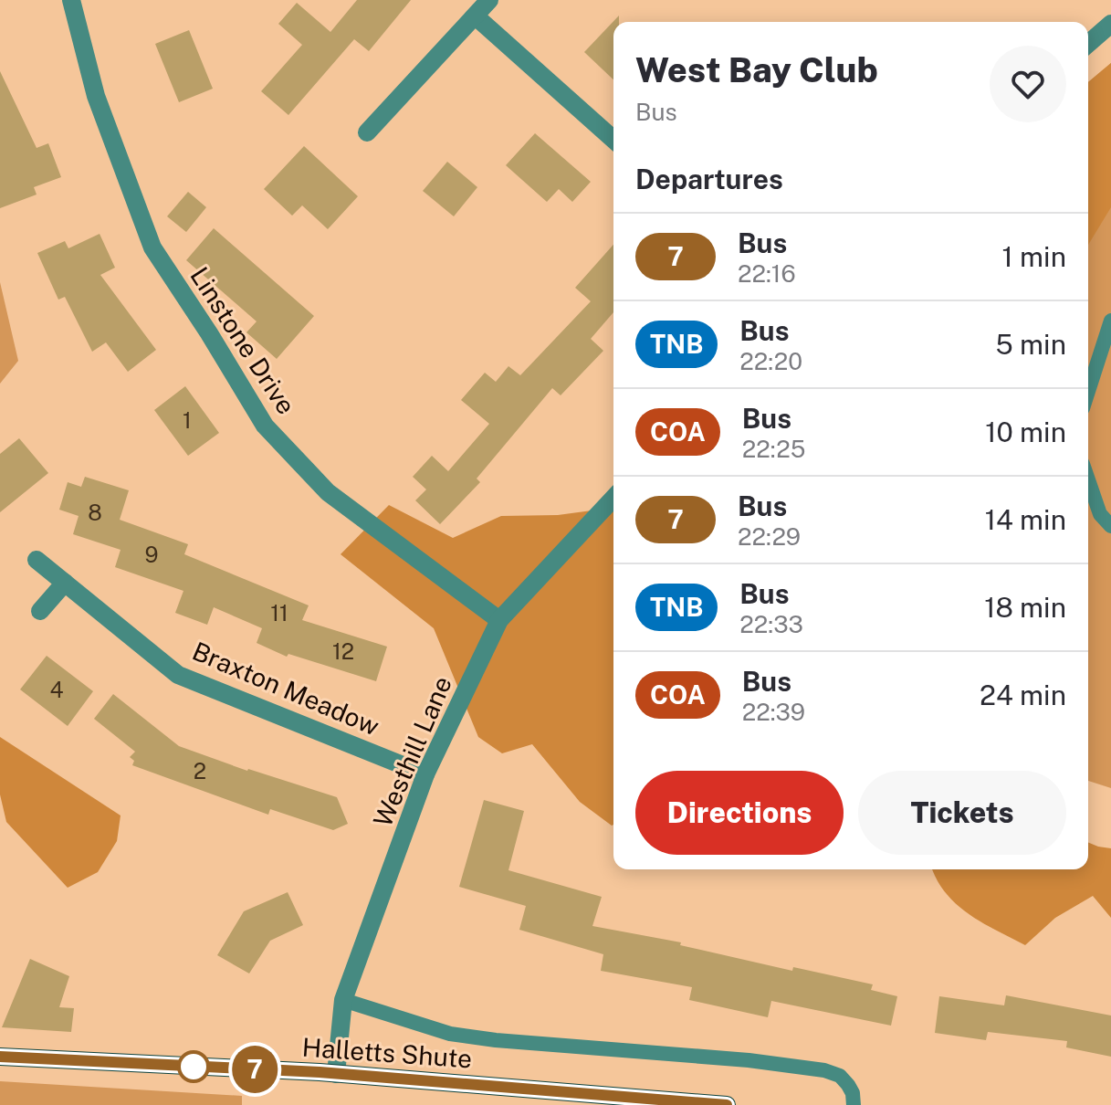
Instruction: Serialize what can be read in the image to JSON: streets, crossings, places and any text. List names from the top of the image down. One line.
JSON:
{"streets":{"main road":["Halletts Shute"],"street":["Linstone Drive","Braxton Meadow","Westhill Lane"]},"crossings":[["Linstone Drive","Westhill Lane"],["Braxton Meadow","Westhill Lane"],["Westhill Lane","Halletts Shute"]],"lines":["bus line 7"],"house_numbers":["1","8","9","11","12","4","2"],"page":{"on_map":"7","heading":[["West Bay Club","Bus"],"Departures"],"list":[{"mark":"7","name":"Bus","note":"22:16","value":"1 min"},{"mark":"TNB","name":"Bus","note":"22:20","value":"5 min"},{"mark":"COA","name":"Bus","note":"22:25","value":"10 min"},{"mark":"7","name":"Bus","note":"22:29","value":"14 min"},{"mark":"TNB","name":"Bus","note":"22:33","value":"18 min"},{"mark":"COA","name":"Bus","note":"22:39","value":"24 min"}],"buttons":["Directions","Tickets"]}}
